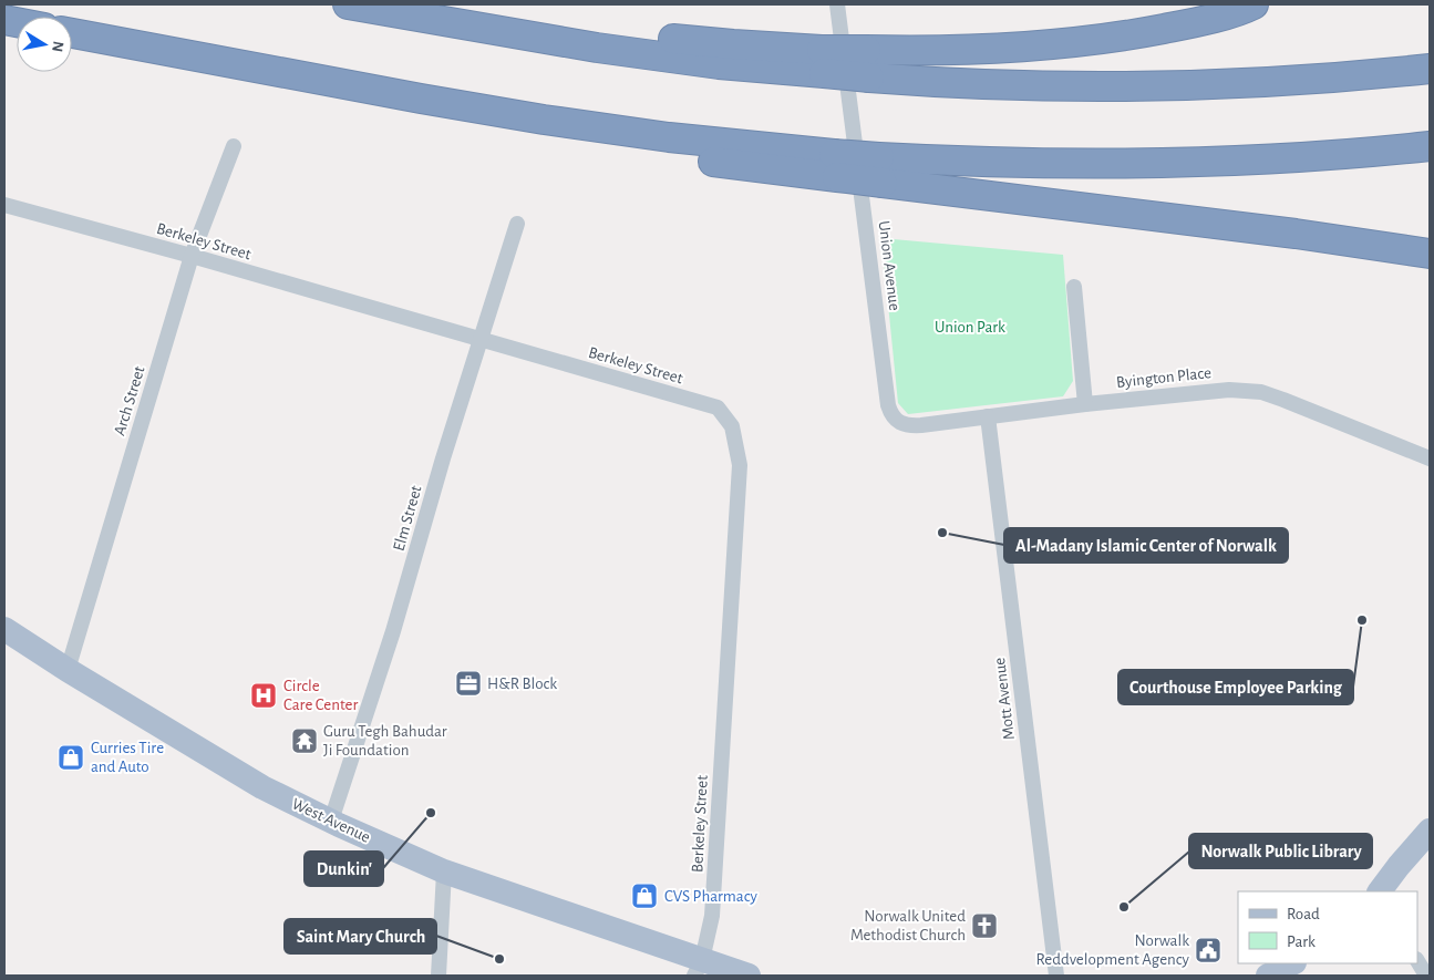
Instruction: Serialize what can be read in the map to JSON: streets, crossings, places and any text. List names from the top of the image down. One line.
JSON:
{"streets":{"main road":["West Avenue"],"street":["Berkeley Street","Union Avenue","Byington Place","Arch Street","Elm Street","Mott Avenue"]},"crossings":[["Berkeley Street","Arch Street"],["Berkeley Street","Elm Street"],["Berkeley Street","West Avenue"],["Union Avenue","Byington Place"],["Byington Place","Mott Avenue"],["Arch Street","West Avenue"],["Elm Street","West Avenue"]],"parks":["Union Park"],"places":{"other":["Al-Madany Islamic Center of Norwalk","Courthouse Employee Parking","Dunkin'","Norwalk Public Library","Saint Mary Church"],"office":["H&R Block"],"hospital":["Circle Care Center"],"temple":["Guru Tegh Bahudar Ji Foundation"],"shop":["Curries Tire and Auto","CVS Pharmacy"],"church":["Norwalk United Methodist Church"],"public building":["Norwalk Reddvelopment Agency"]},"legend":["Road","Park"],"north":"right"}
